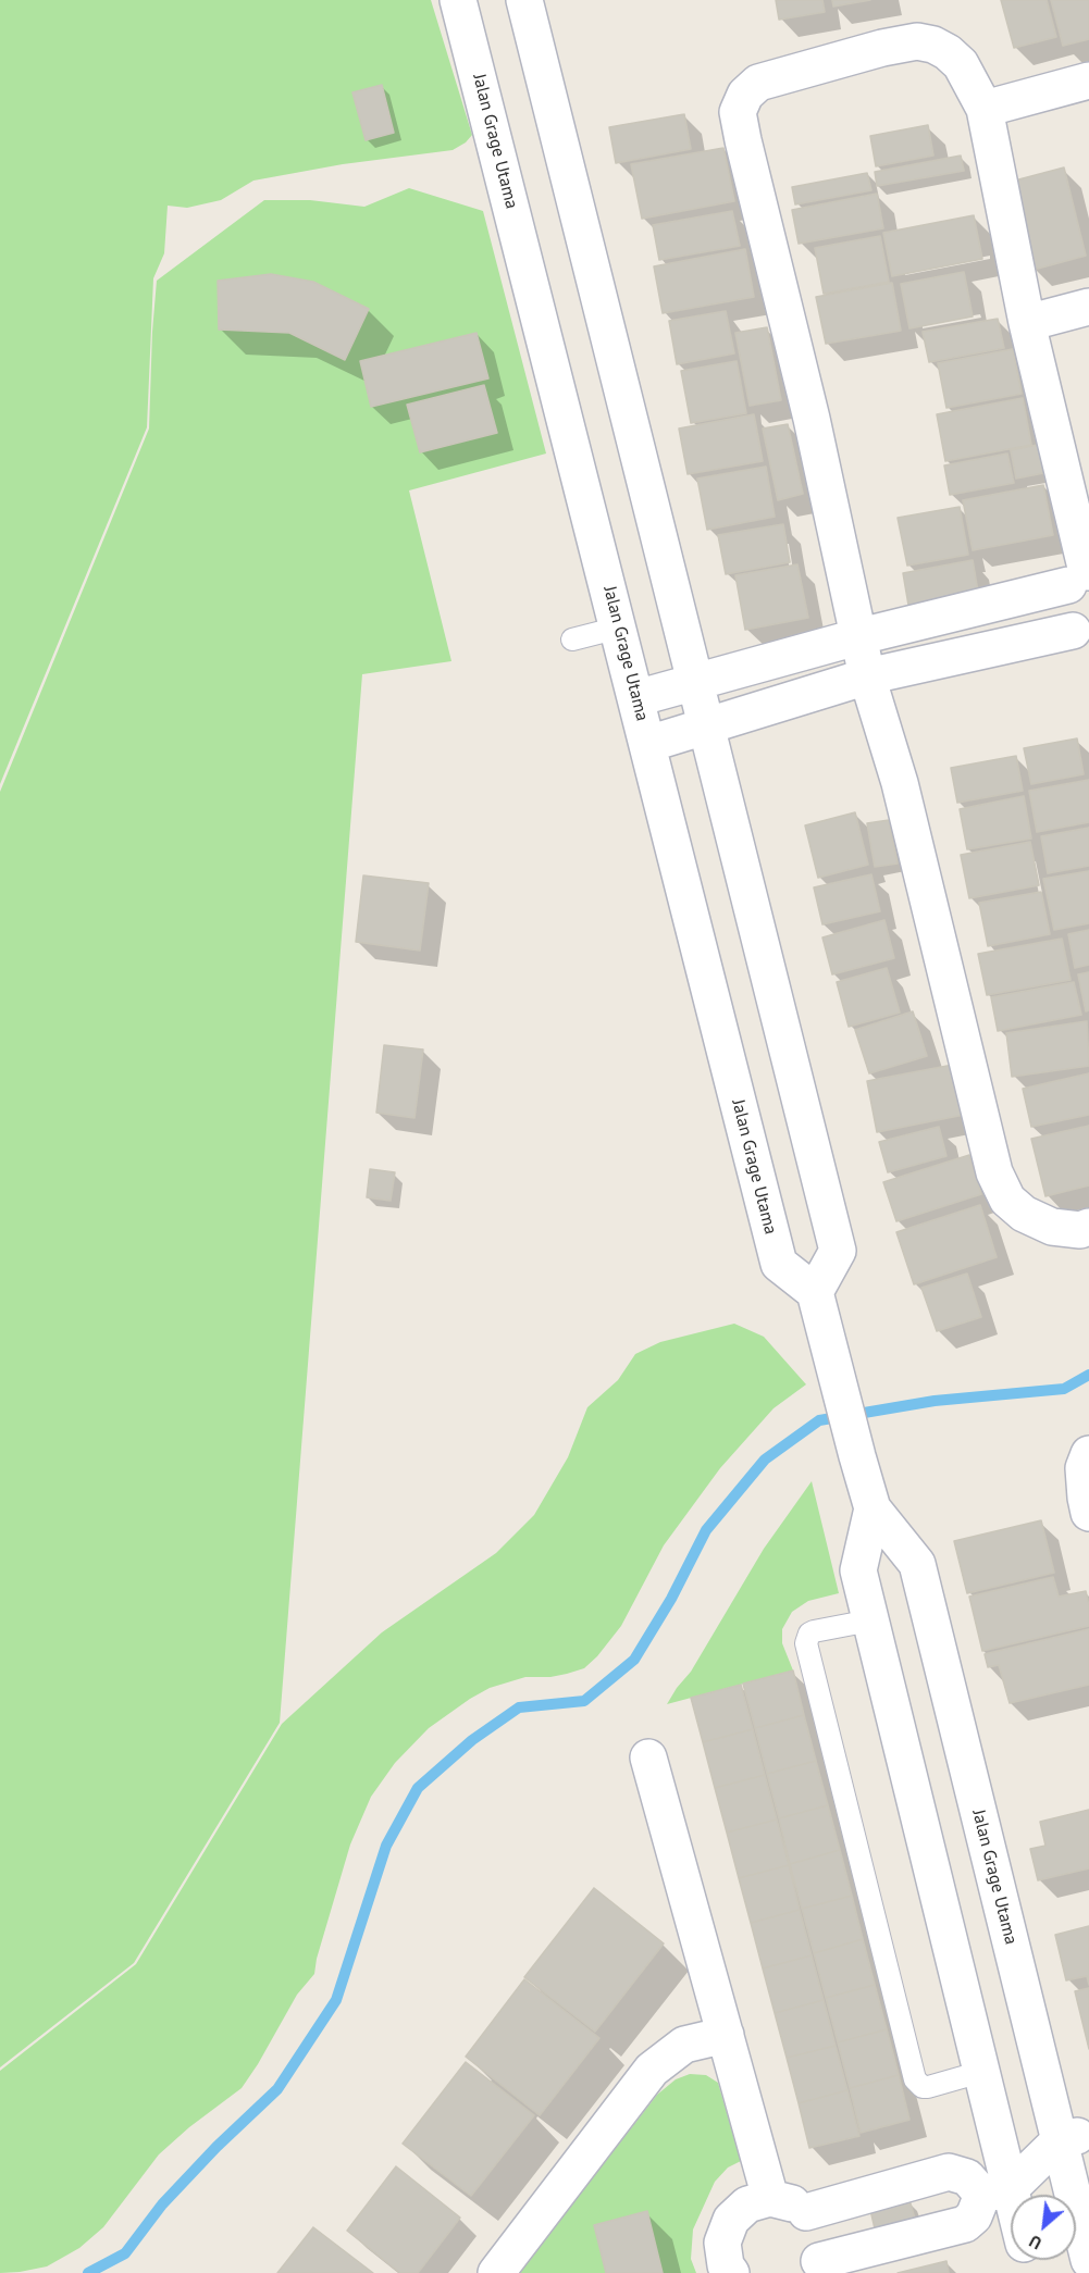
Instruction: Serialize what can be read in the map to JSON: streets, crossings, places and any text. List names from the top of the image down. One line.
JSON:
{"streets":{"street":["Jalan Grage Utama"]},"north":"bottom left"}
